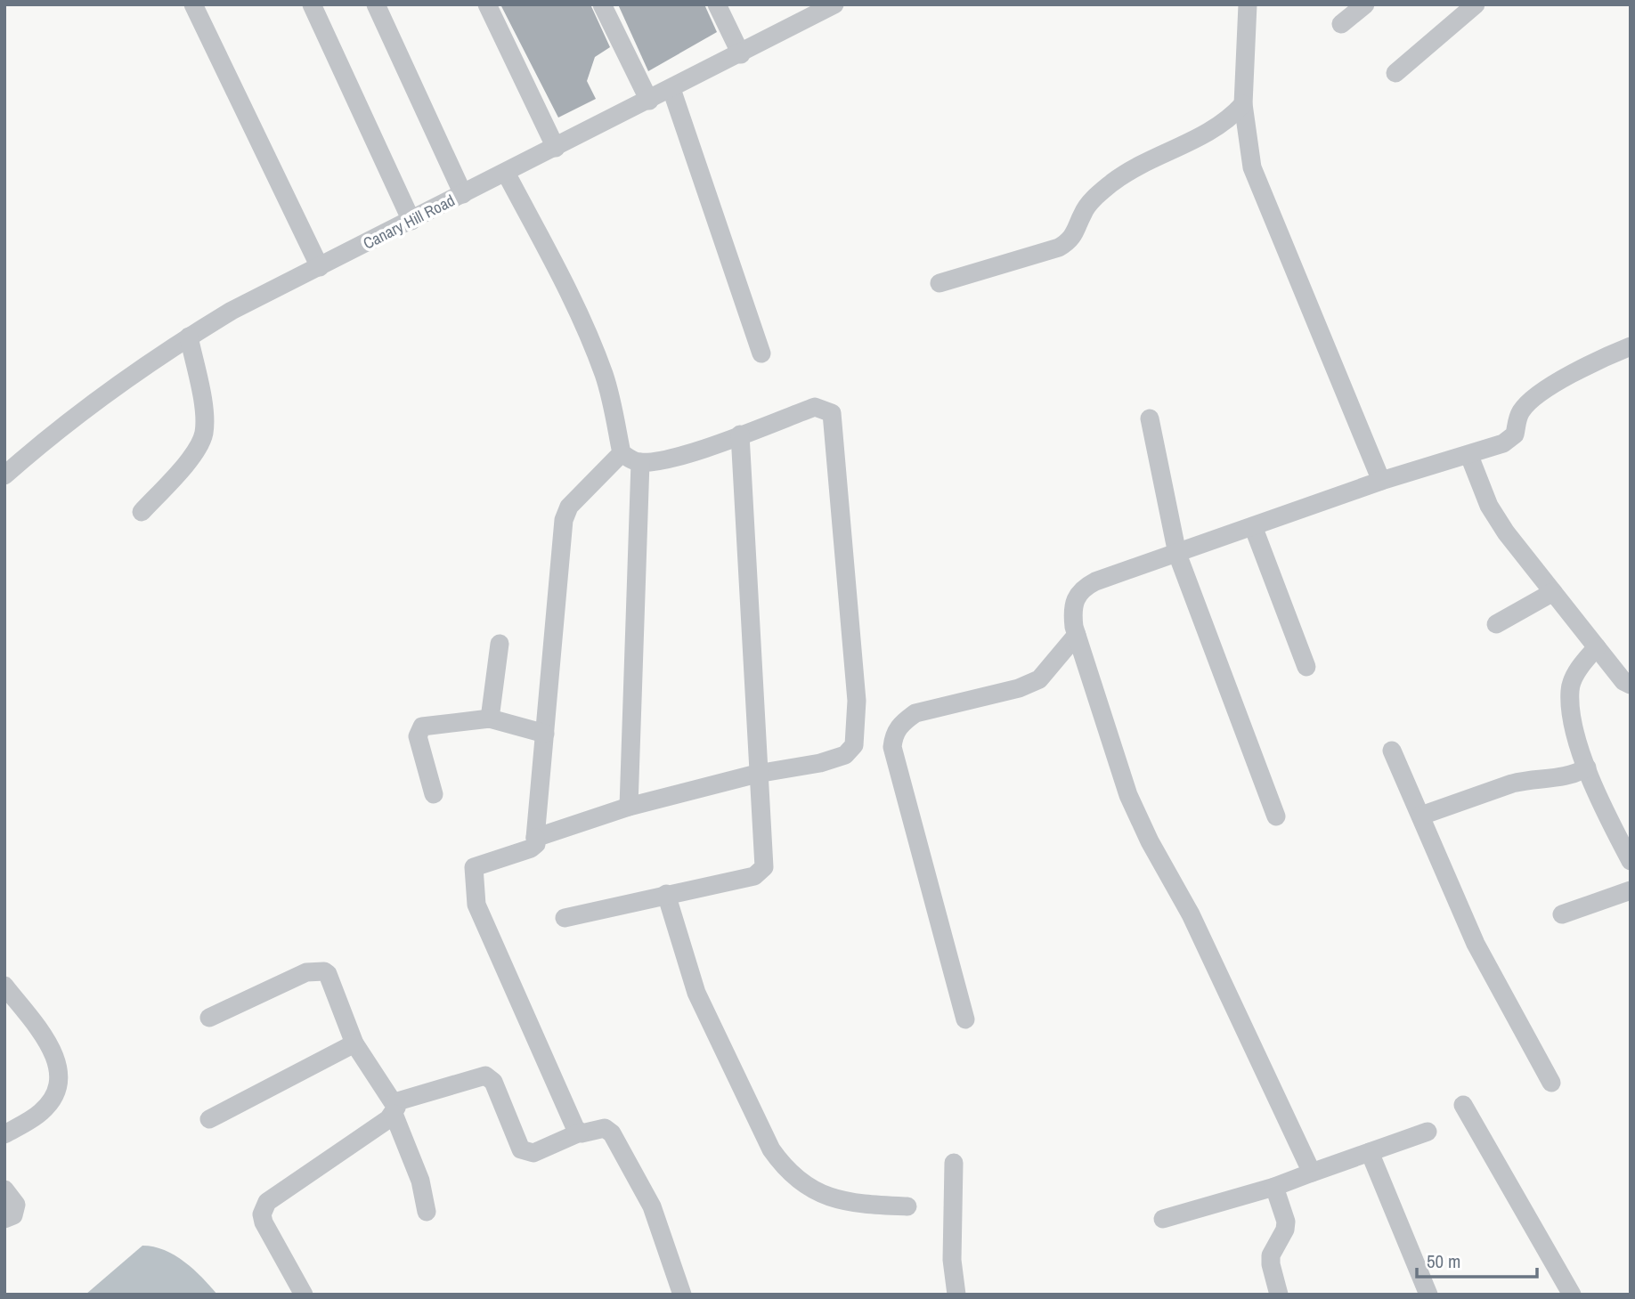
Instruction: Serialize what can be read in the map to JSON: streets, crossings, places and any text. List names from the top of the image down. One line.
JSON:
{"streets":{"street":["Canary Hill Road"]},"scale_bar":"50 m"}
